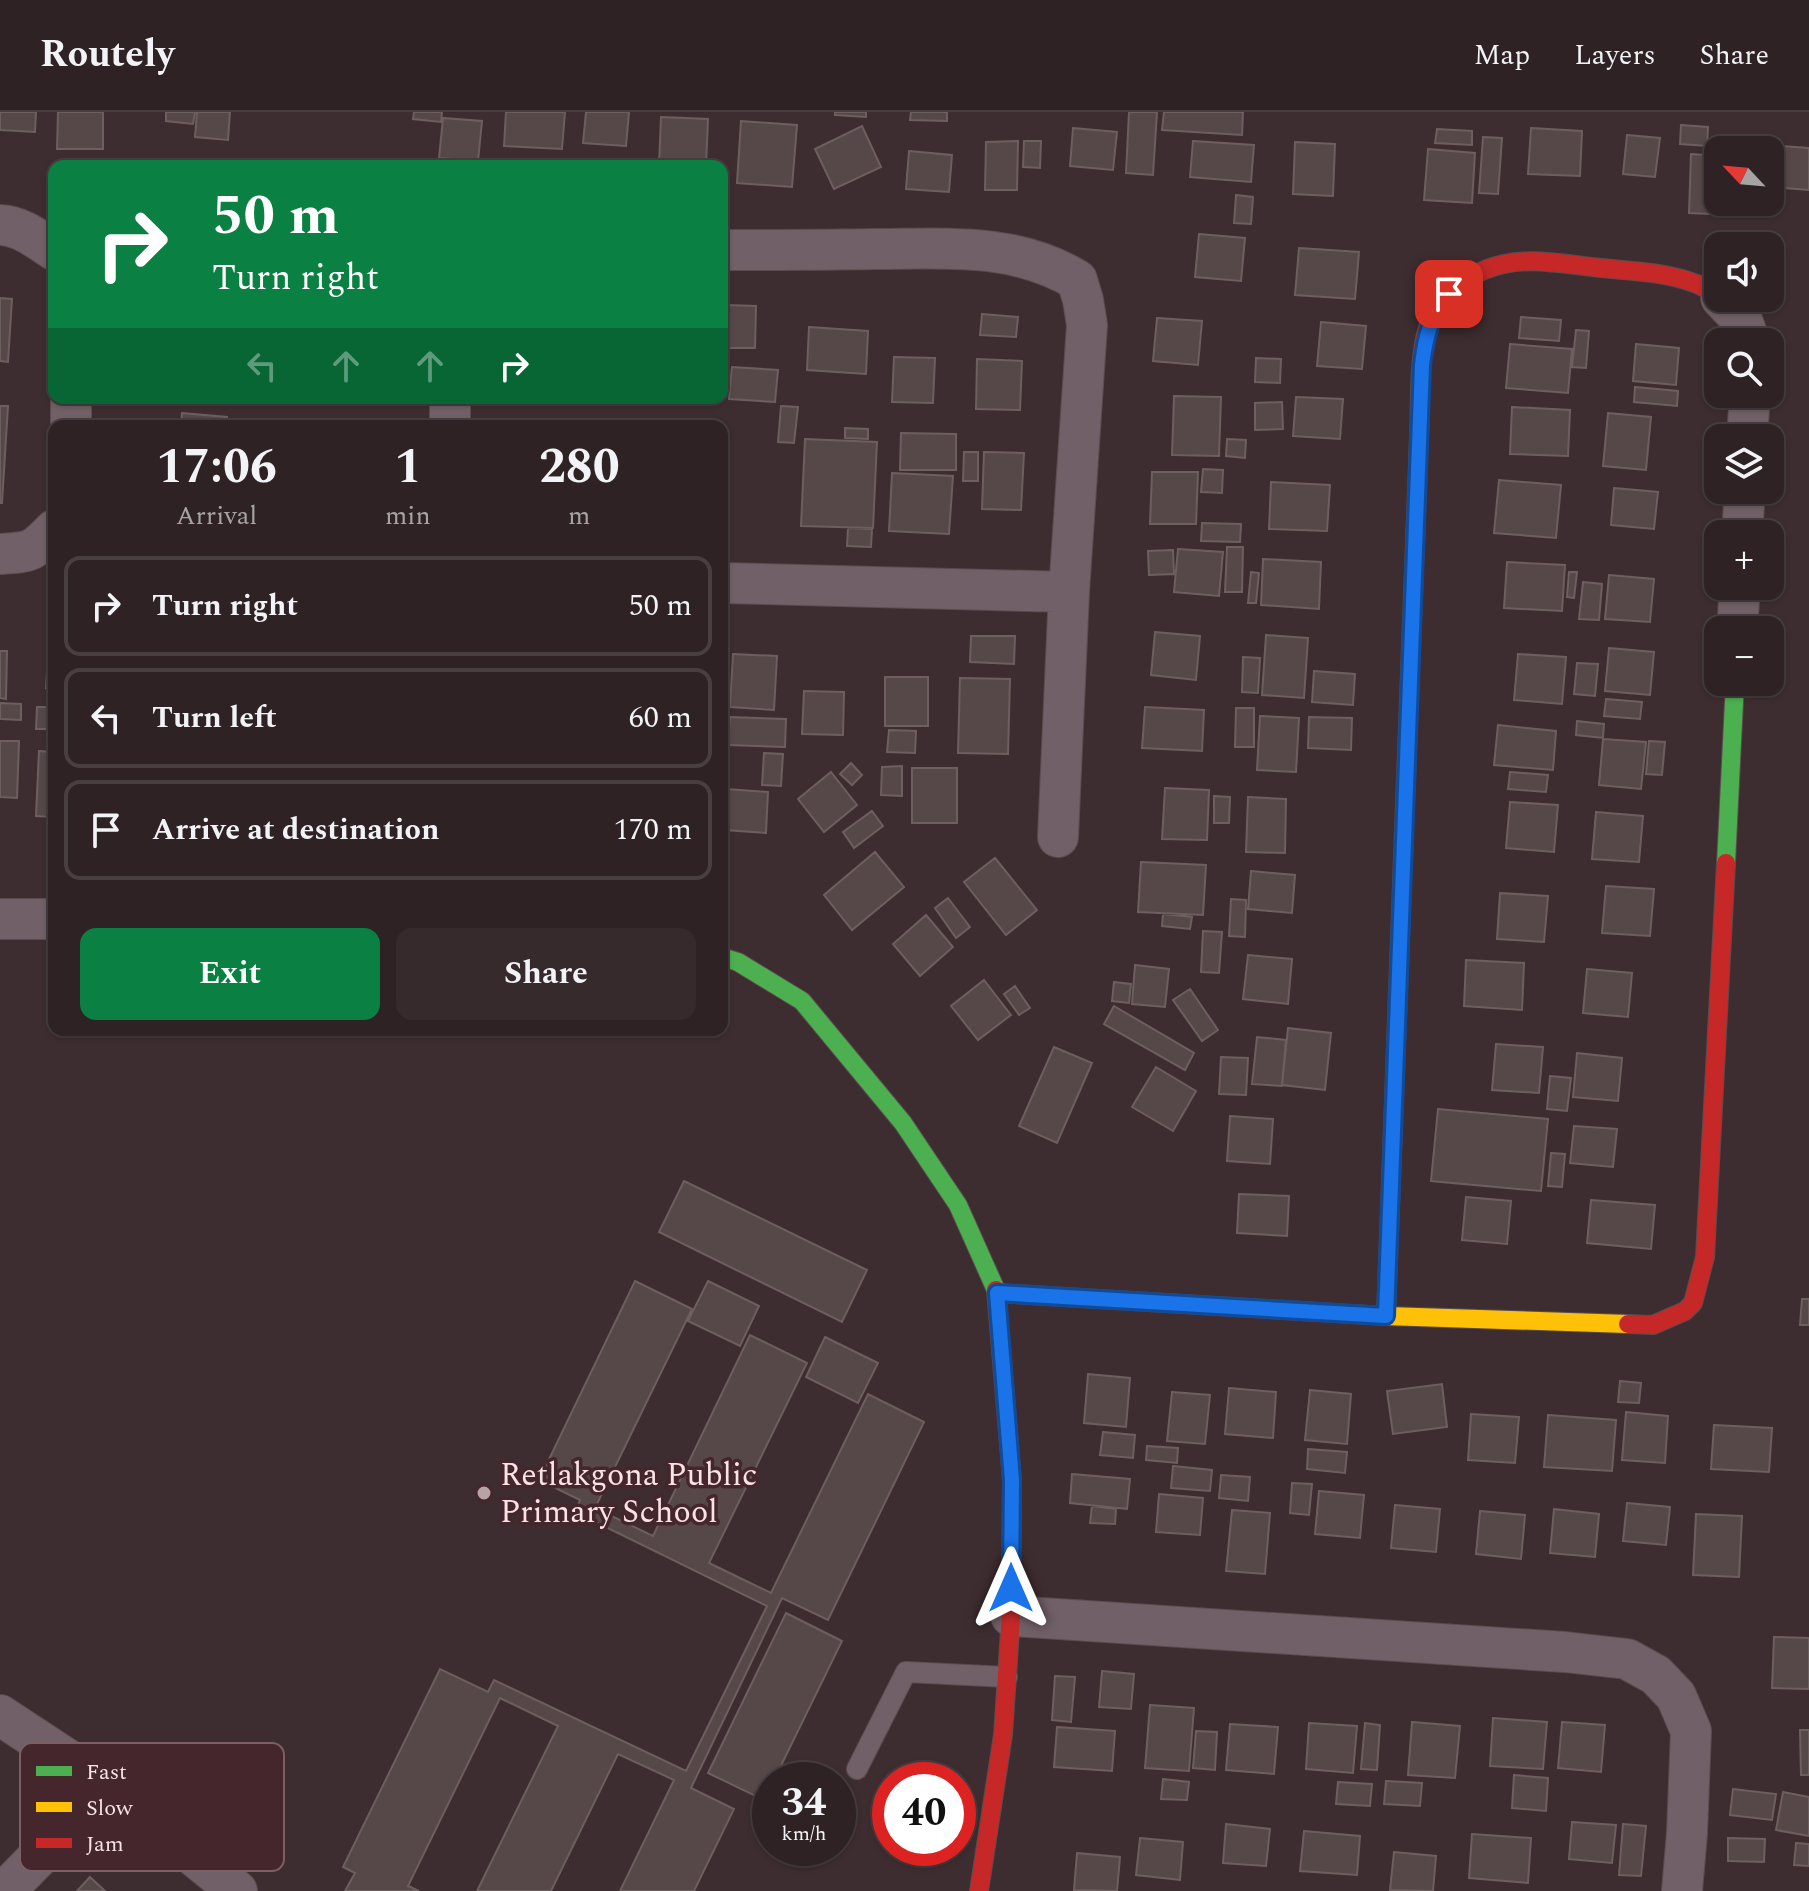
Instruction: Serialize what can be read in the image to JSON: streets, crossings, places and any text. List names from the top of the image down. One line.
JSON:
{"places":["Retlakgona Public Primary School"],"legend":["Fast","Slow","Jam"],"north":"top left","page":{"header":"Routely","nav":["Map","Layers","Share"],"map_buttons":["+","−"],"turn":["50 m","Turn right"],"eta":["17:06","Arrival","1","min","280","m"],"list":[{"name":"Turn right","value":"50 m"},{"name":"Turn left","value":"60 m"},{"name":"Arrive at destination","value":"170 m"}],"buttons":["Exit","Share"],"speed":"34 km/h","limit":"40"}}
